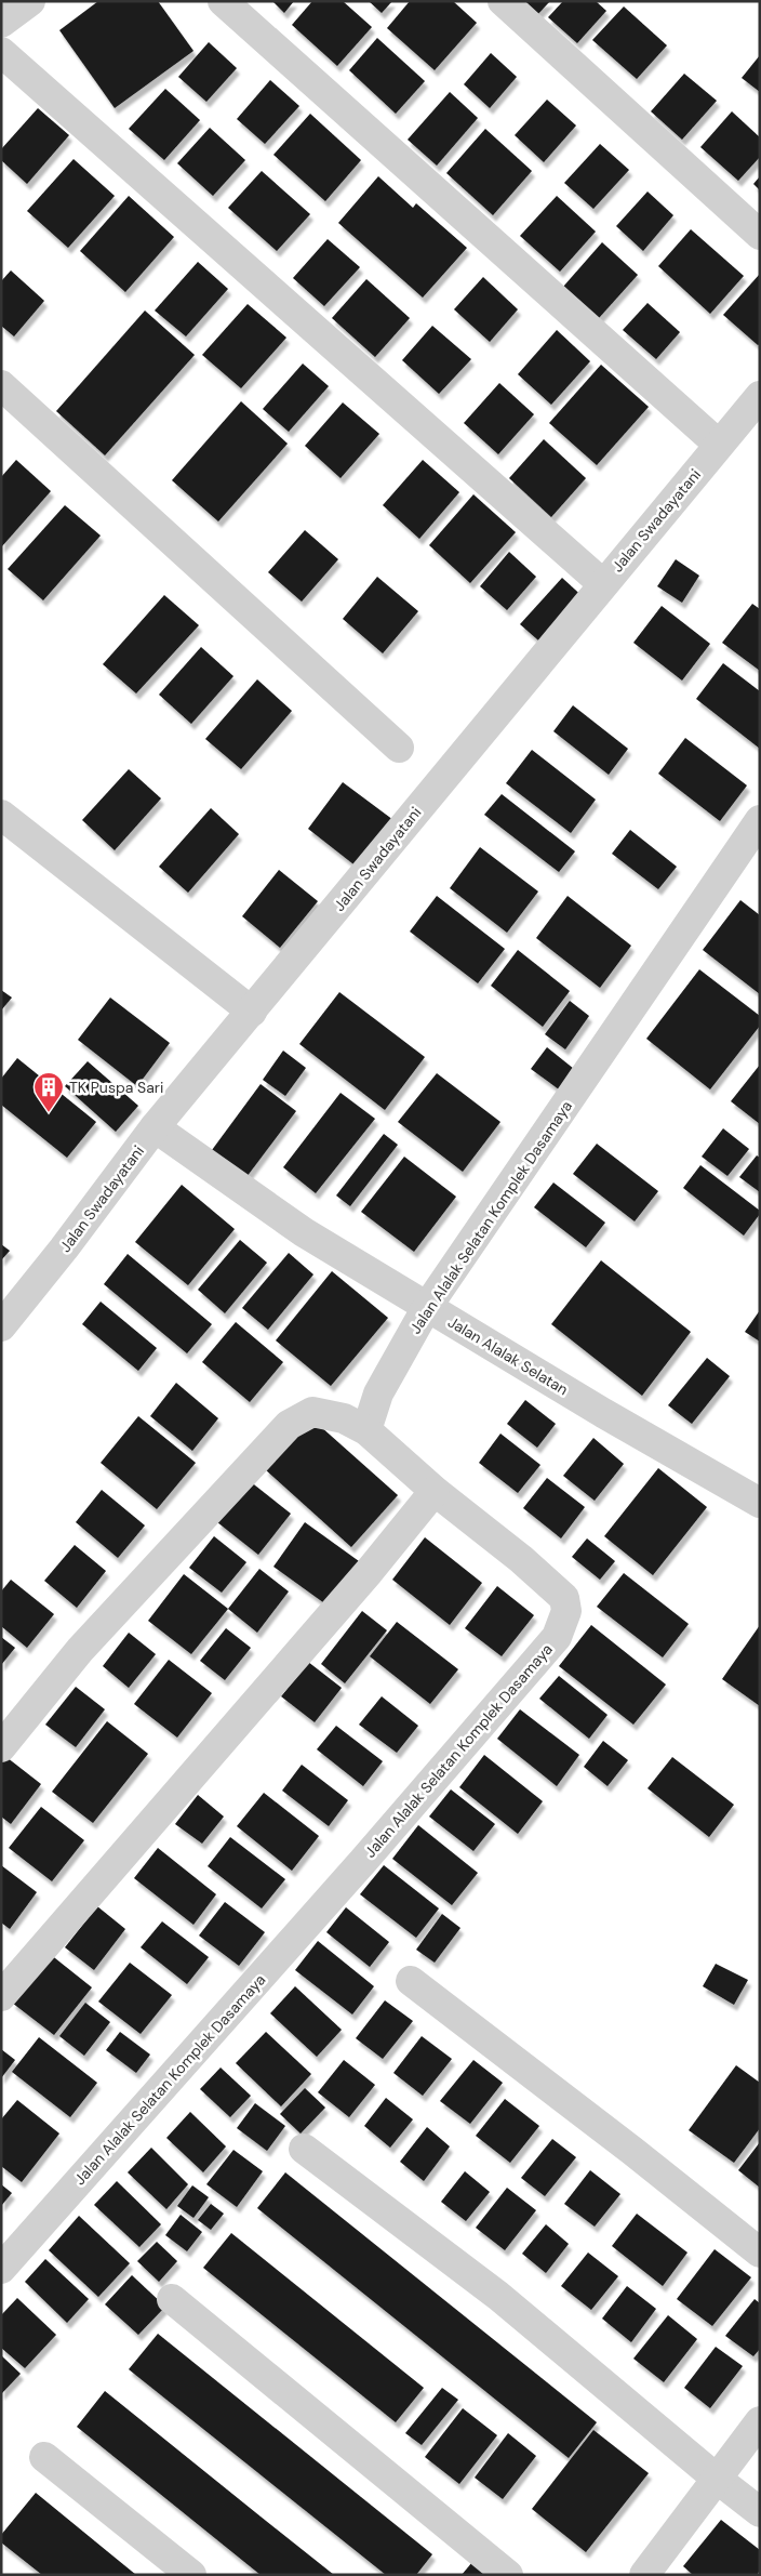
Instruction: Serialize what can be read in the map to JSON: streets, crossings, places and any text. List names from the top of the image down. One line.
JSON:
{"streets":{"street":["Jalan Swadayatani","Jalan Alalak Selatan Komplek Dasamaya","Jalan Alalak Selatan"]},"crossings":[["Jalan Swadayatani","Jalan Alalak Selatan"],["Jalan Alalak Selatan Komplek Dasamaya","Jalan Alalak Selatan"]],"places":{"building":["TK Puspa Sari"]}}
